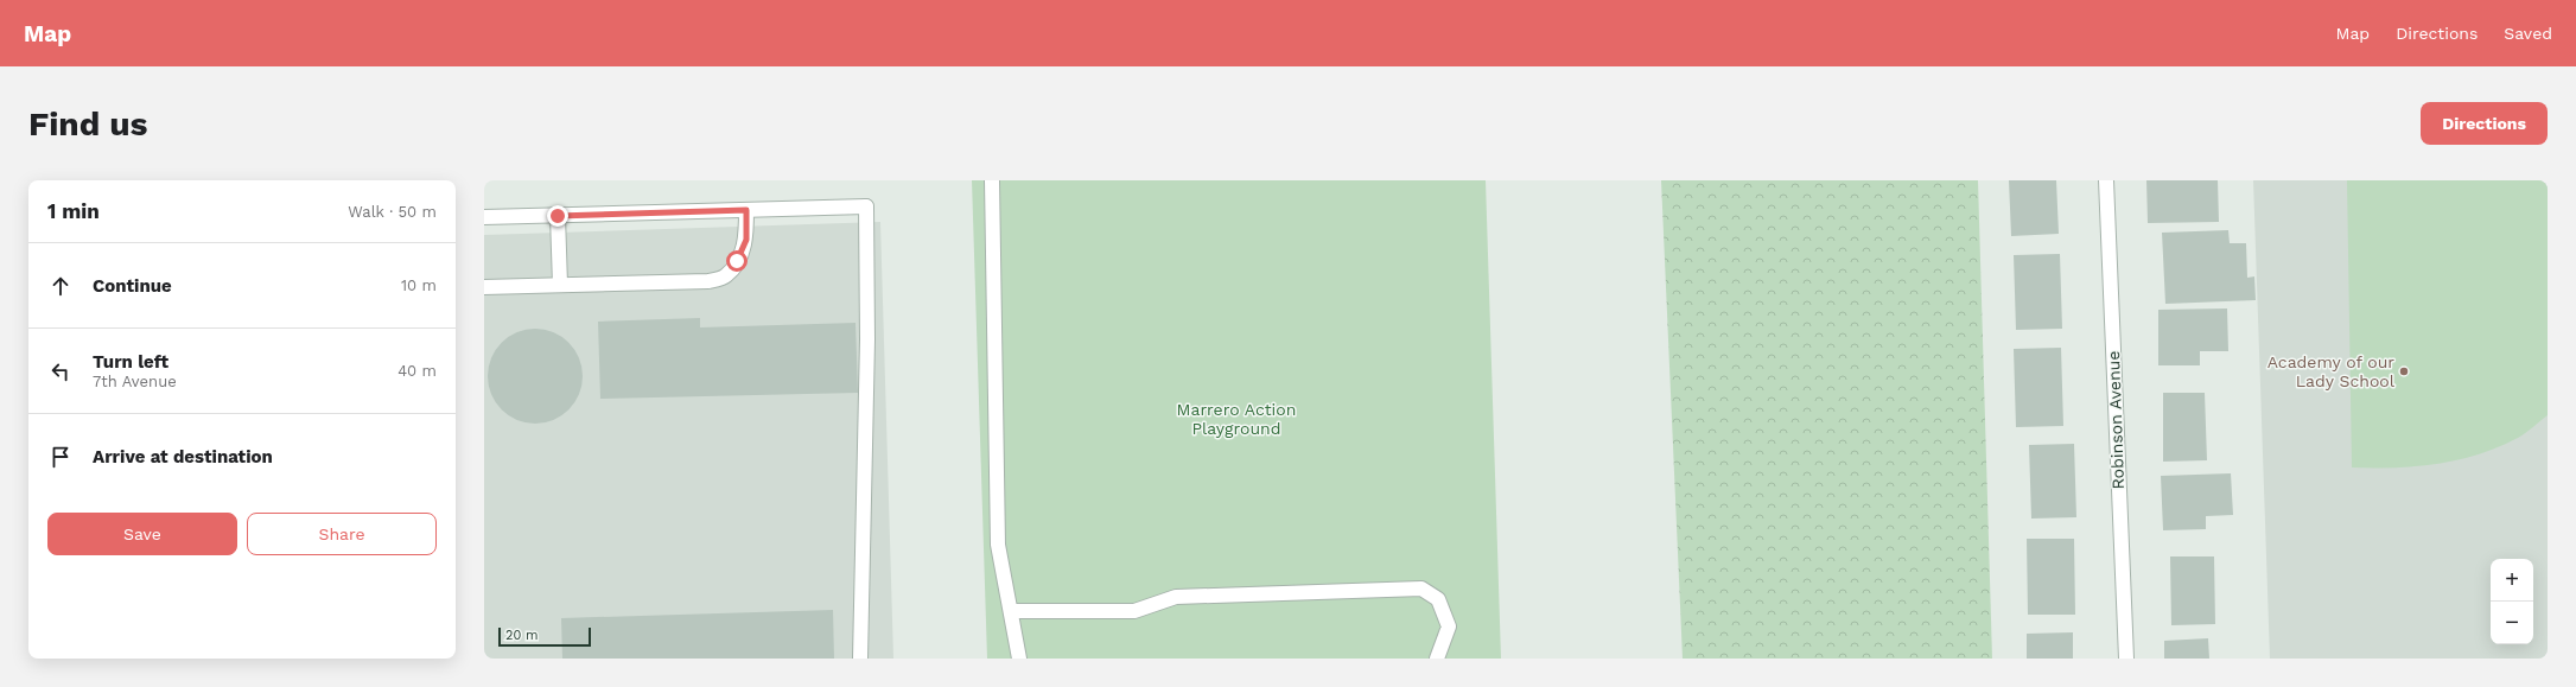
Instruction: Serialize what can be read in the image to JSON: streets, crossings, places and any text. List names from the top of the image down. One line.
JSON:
{"streets":{"street":["Robinson Avenue"]},"parks":["Marrero Action Playground"],"places":["Academy of our Lady School"],"scale_bar":"20 m","page":{"header":"Map","nav":["Map","Directions","Saved"],"buttons":["Directions",["Save","Share"]],"title":"Find us","heading":["1 min","Walk · 50 m"],"list":[["Continue","10 m"],["Turn left","7th Avenue","40 m"],"Arrive at destination"],"map_buttons":["+","−"],"scale":"20 m"}}
